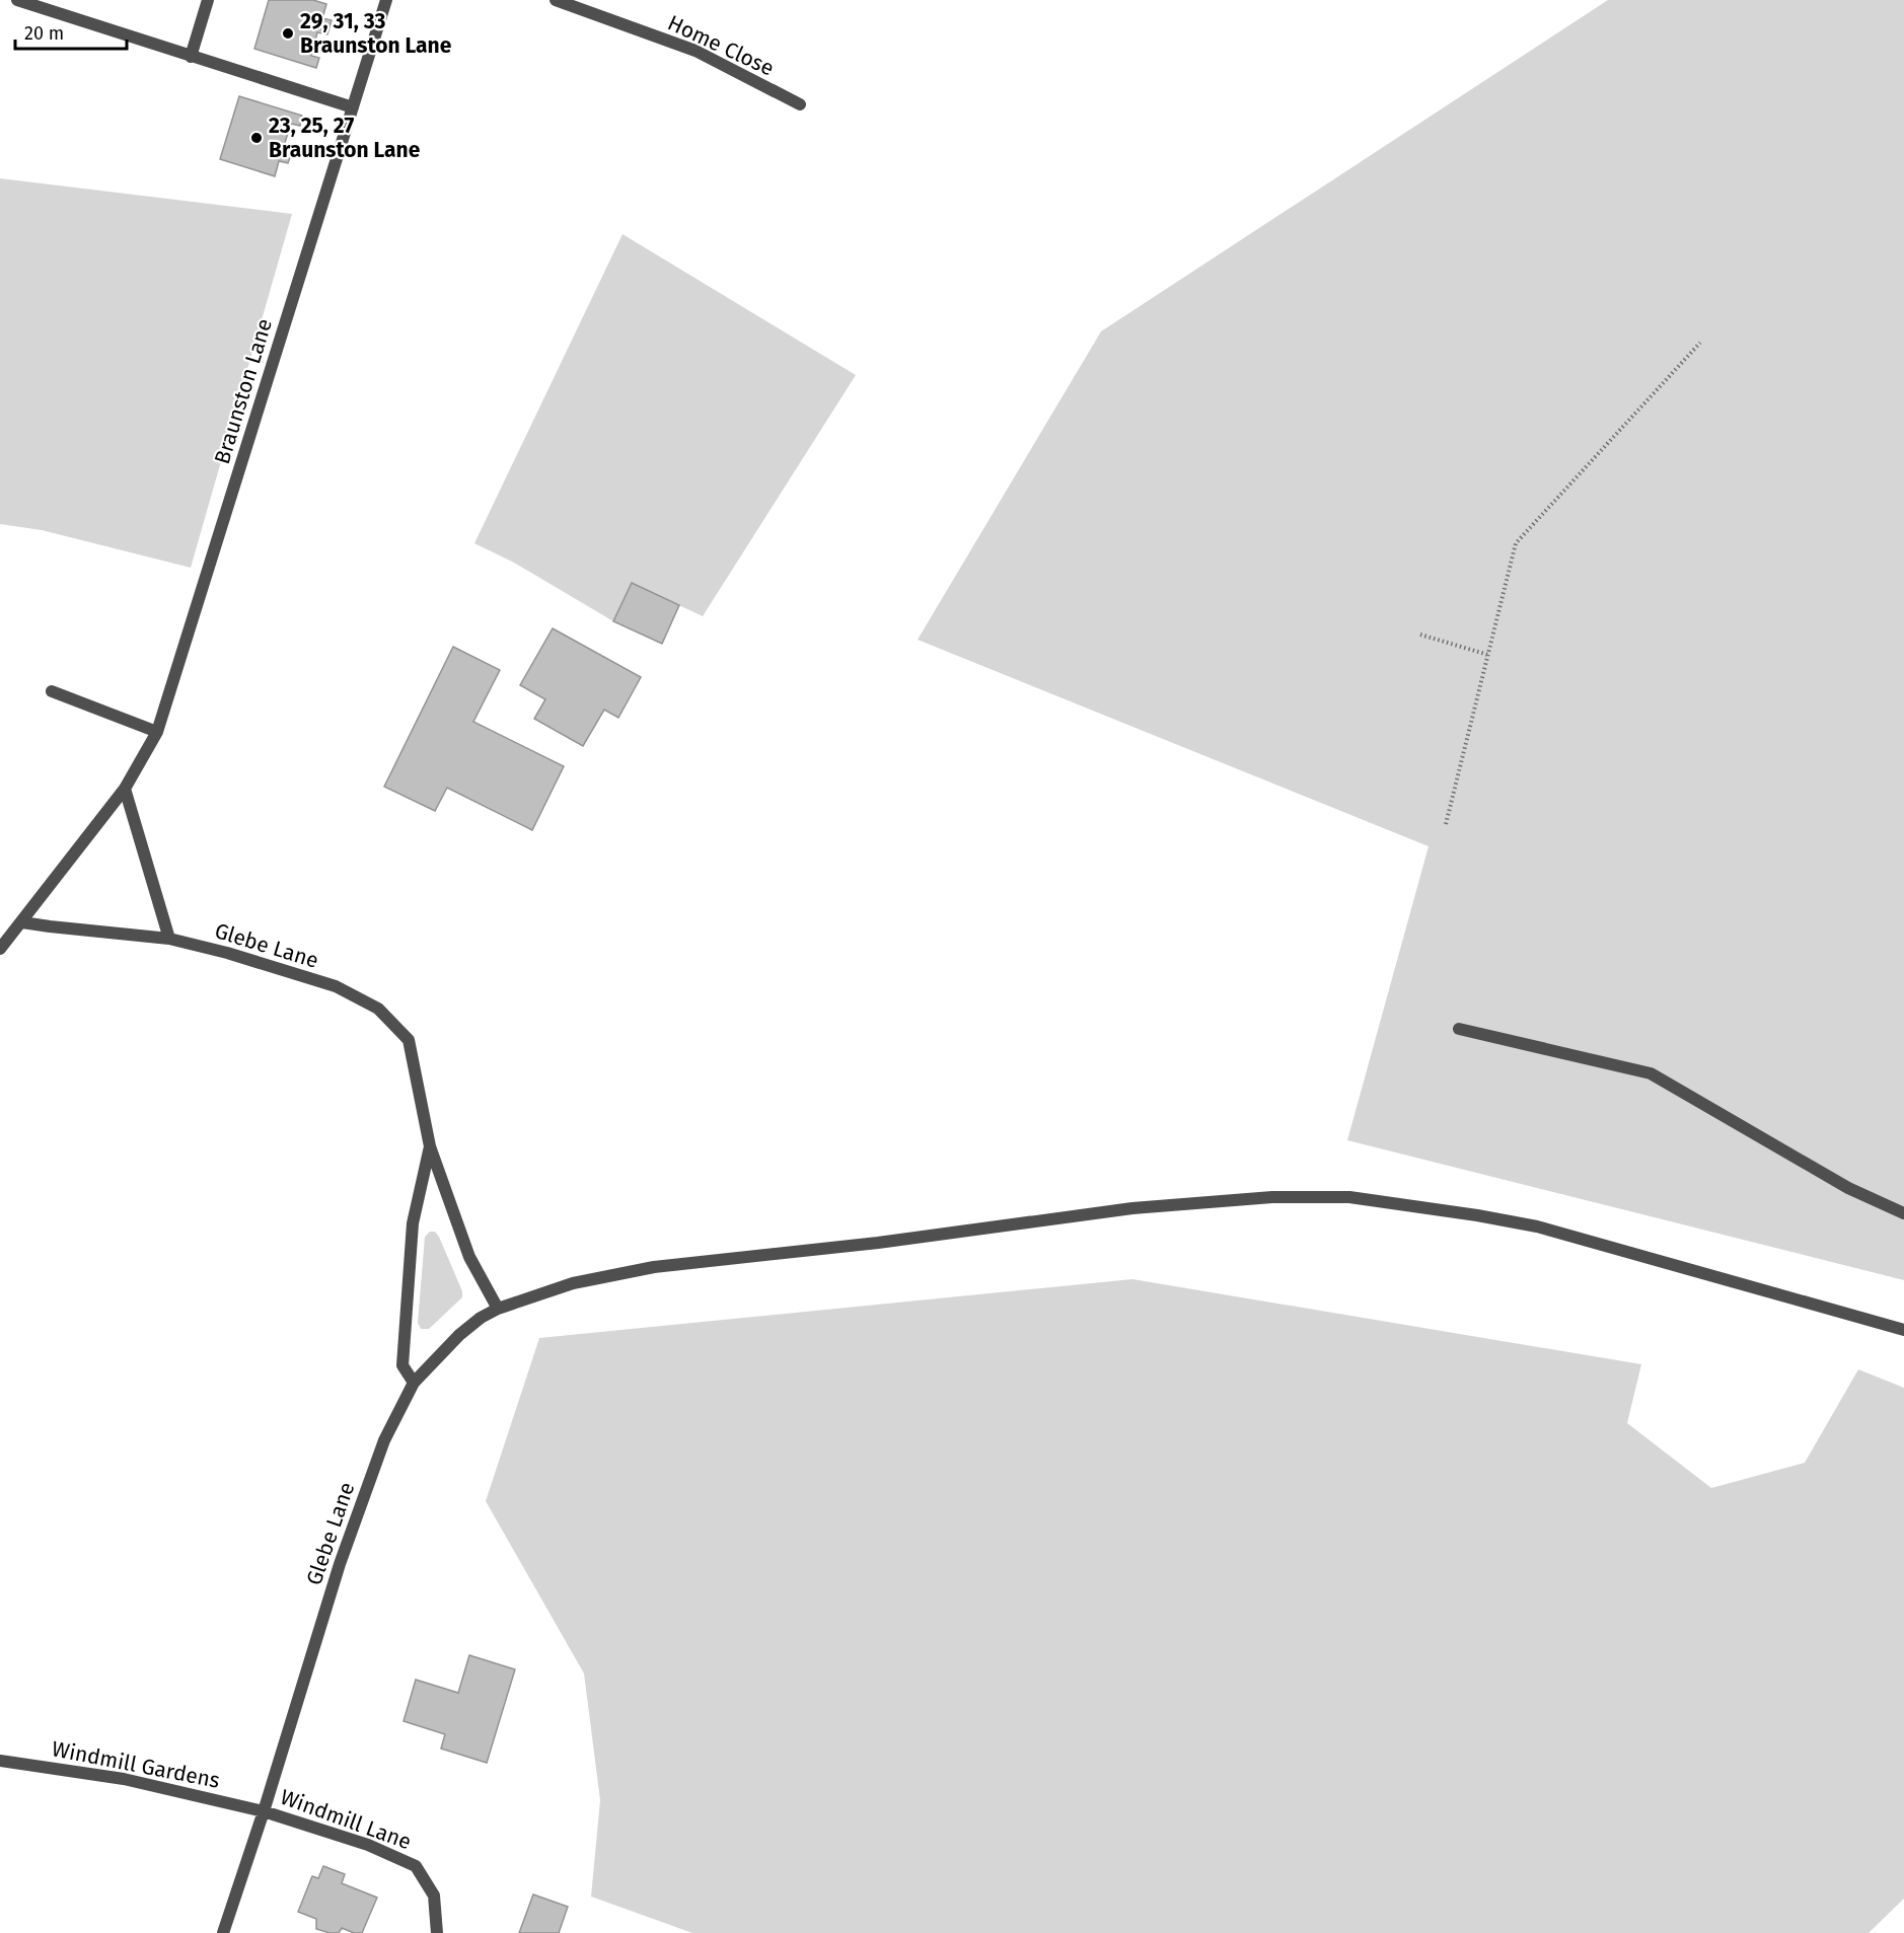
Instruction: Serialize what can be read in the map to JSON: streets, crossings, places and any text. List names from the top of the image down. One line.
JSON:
{"streets":{"street":["Home Close","Braunston Lane","Glebe Lane","Windmill Gardens","Windmill Lane"]},"crossings":[["Braunston Lane","Glebe Lane"],["Glebe Lane","Windmill Gardens"],["Glebe Lane","Windmill Lane"],["Windmill Gardens","Windmill Lane"]],"places":["29, 31, 33 Braunston Lane","23, 25, 27 Braunston Lane"],"scale_bar":"20 m"}
